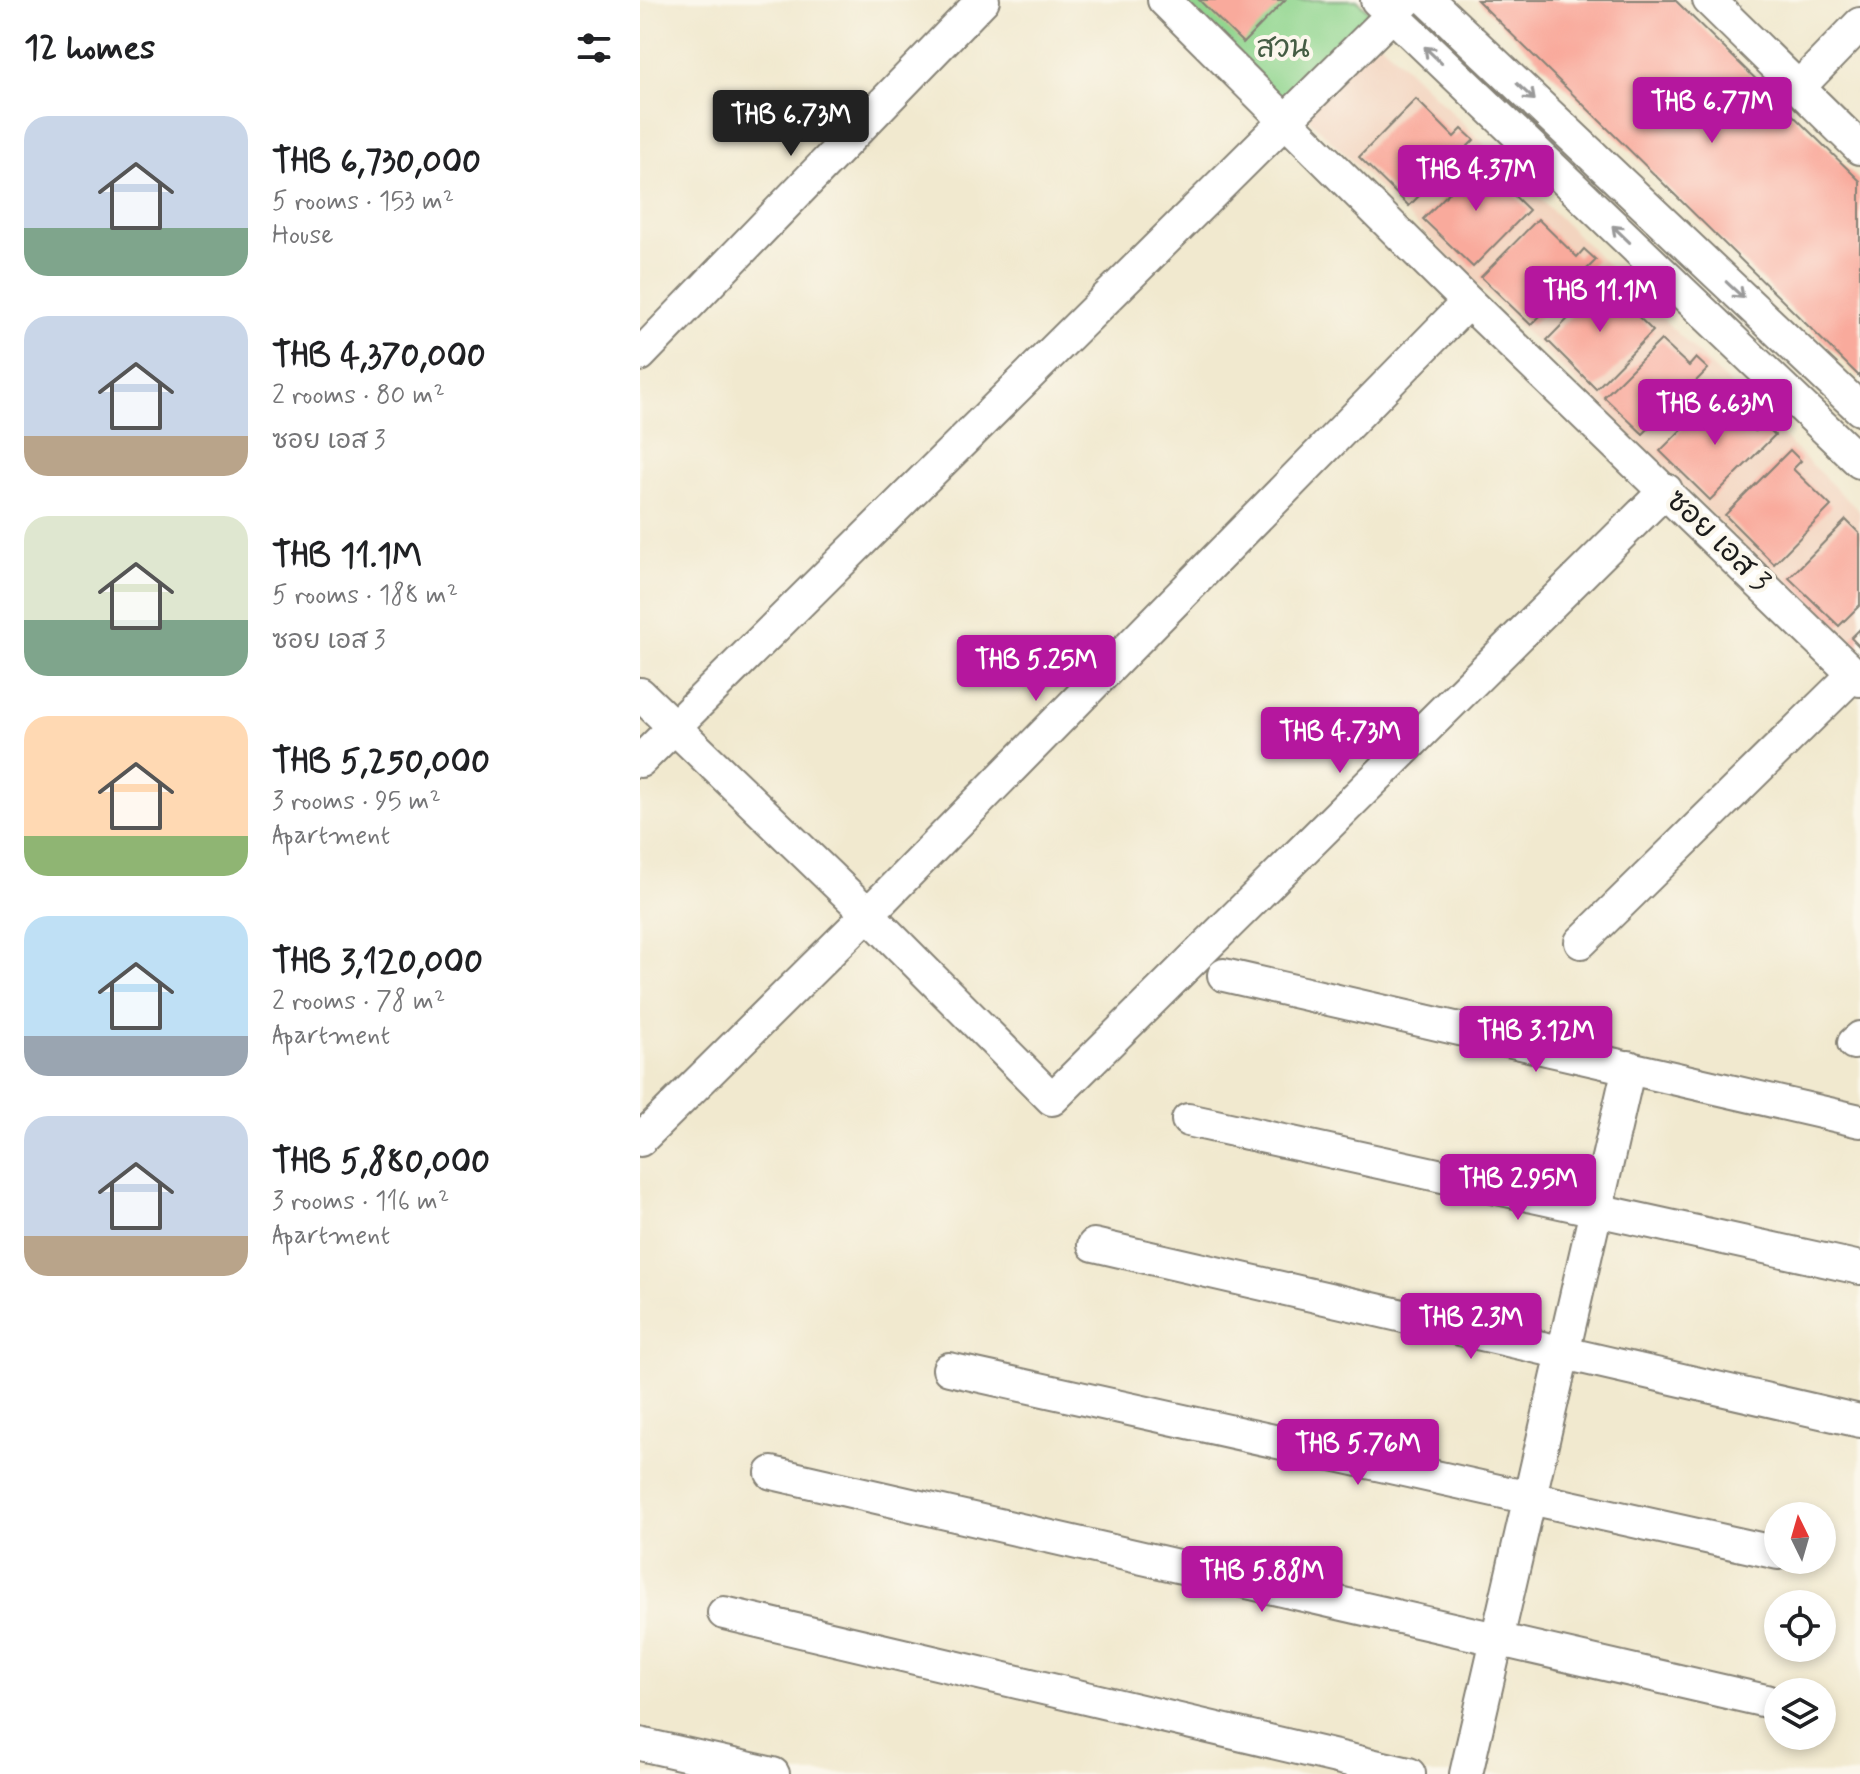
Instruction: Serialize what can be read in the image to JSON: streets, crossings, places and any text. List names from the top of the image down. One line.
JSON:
{"streets":{"street":["ซอย เอส 3"]},"parks":["สวน"],"north":"top","page":{"heading":"12 homes","price":["THB 6.77M","THB 6.73M","THB 4.37M","THB 11.1M","THB 6.63M","THB 5.25M","THB 4.73M","THB 3.12M","THB 2.95M","THB 2.3M","THB 5.76M","THB 5.88M"],"list":[{"name":"THB 6,730,000","note":"5 rooms · 153 m² · House"},{"name":"THB 4,370,000","note":"2 rooms · 80 m² · ซอย เอส 3"},{"name":"THB 11.1M","note":"5 rooms · 188 m² · ซอย เอส 3"},{"name":"THB 5,250,000","note":"3 rooms · 95 m² · Apartment"},{"name":"THB 3,120,000","note":"2 rooms · 78 m² · Apartment"},{"name":"THB 5,880,000","note":"3 rooms · 116 m² · Apartment"}]}}
